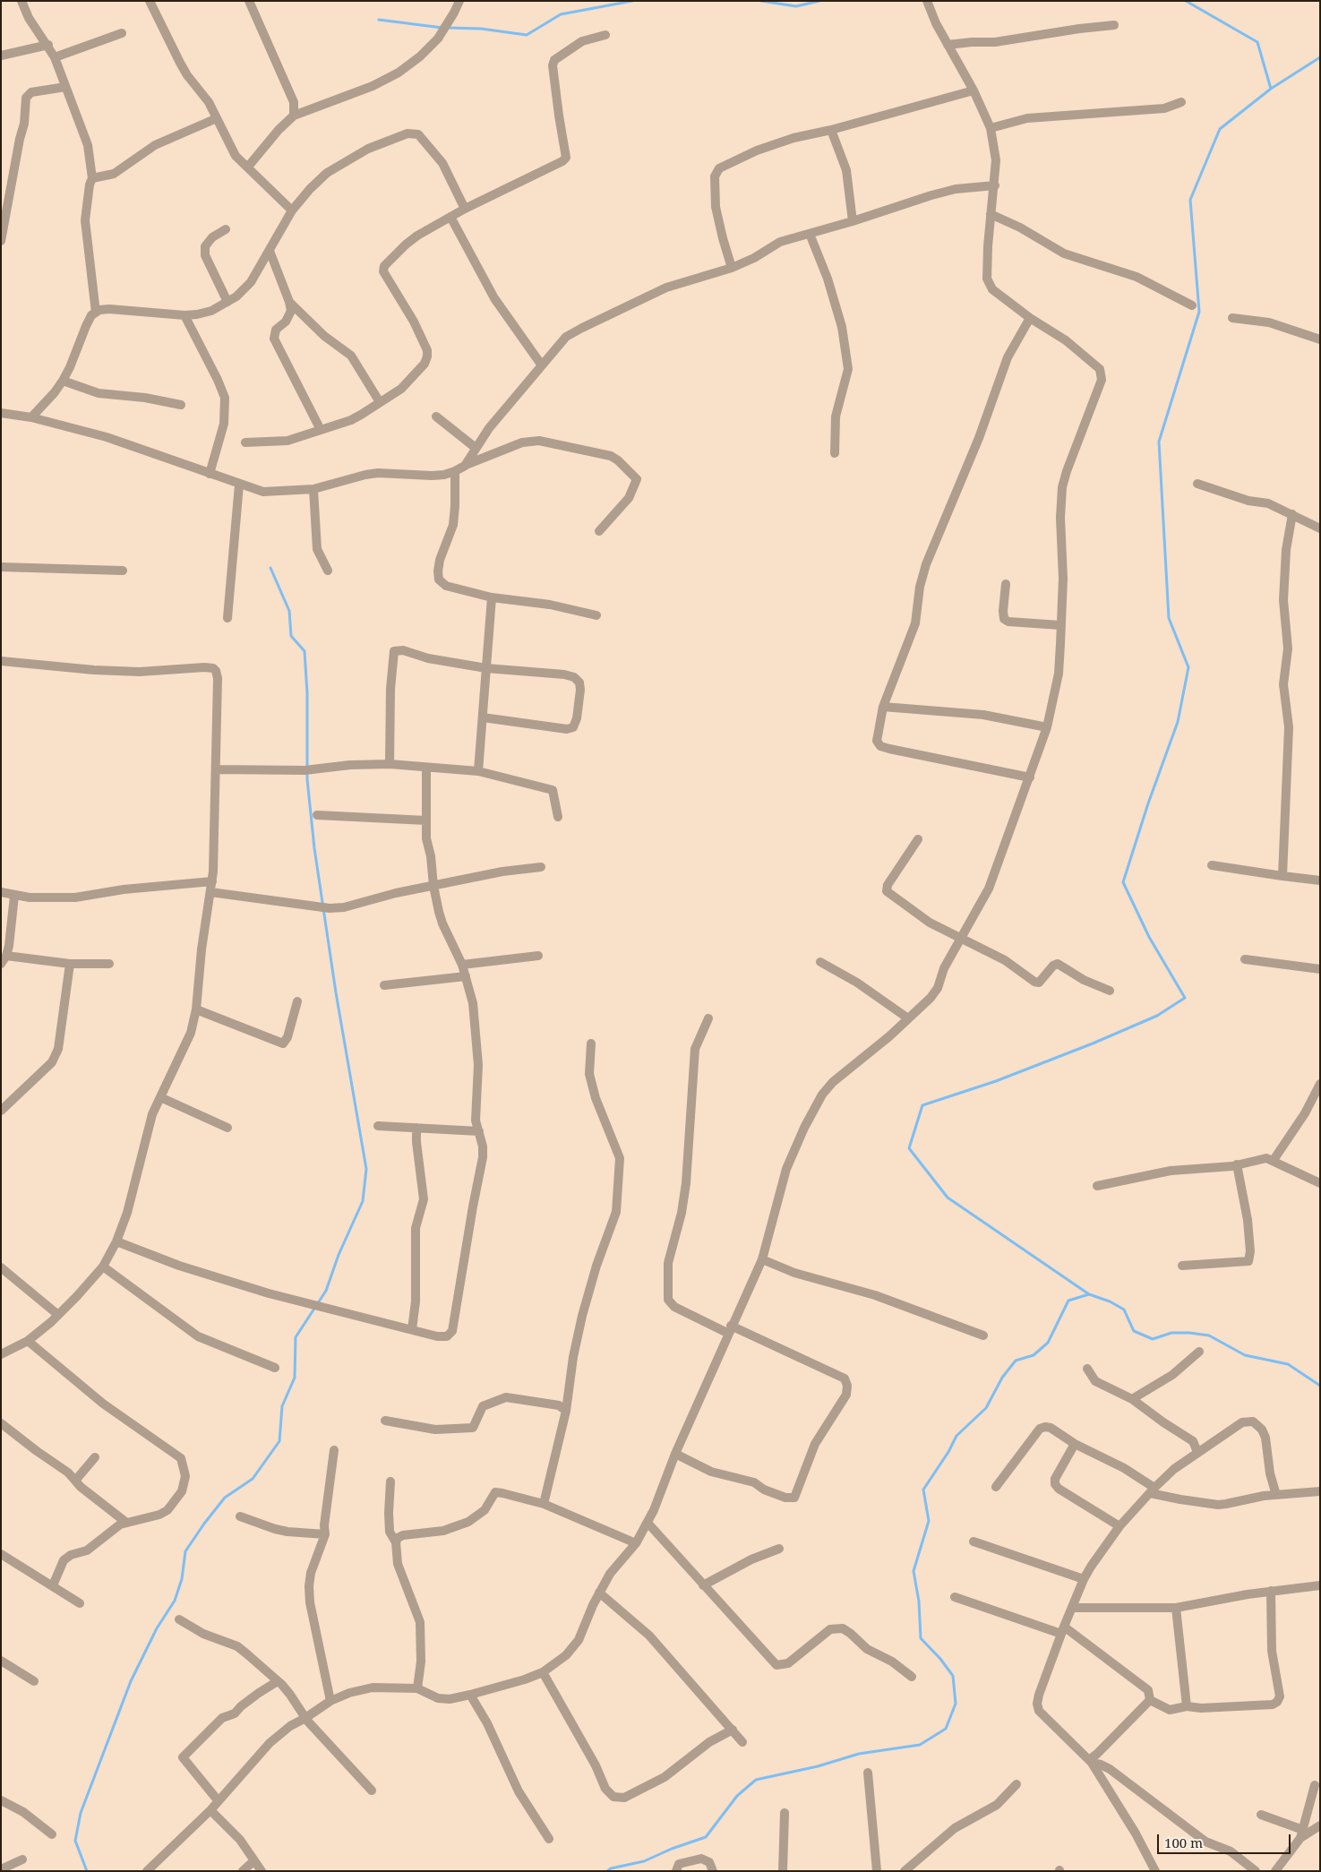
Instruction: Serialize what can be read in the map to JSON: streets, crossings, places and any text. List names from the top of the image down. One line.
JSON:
{"scale_bar":"100 m"}
